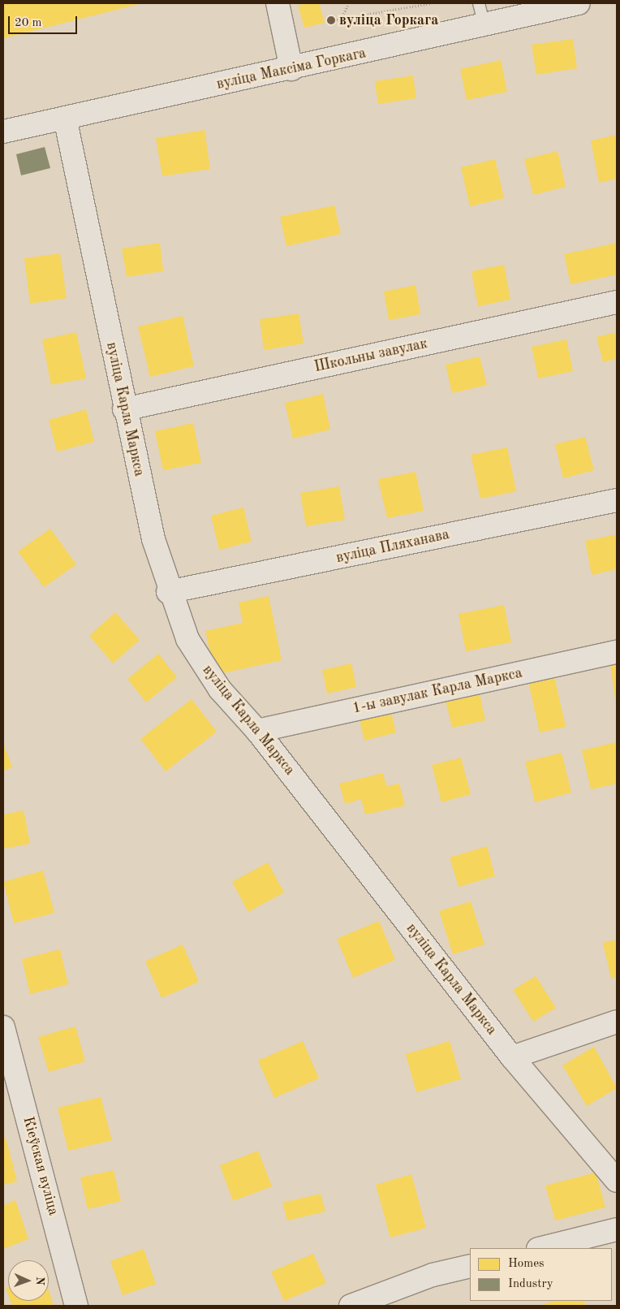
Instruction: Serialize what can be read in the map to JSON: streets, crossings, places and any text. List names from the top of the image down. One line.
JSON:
{"streets":{"street":["вуліца Максіма Горкага","Школьны завулак","вуліца Карла Маркса","вуліца Пляханава","1-ы завулак Карла Маркса","Кіеўская вуліца"]},"crossings":[["вуліца Максіма Горкага","вуліца Карла Маркса"],["Школьны завулак","вуліца Карла Маркса"],["вуліца Карла Маркса","вуліца Пляханава"],["вуліца Карла Маркса","1-ы завулак Карла Маркса"]],"places":["вуліца Горкага"],"legend":["Homes","Industry"],"scale_bar":"20 m","north":"right"}
